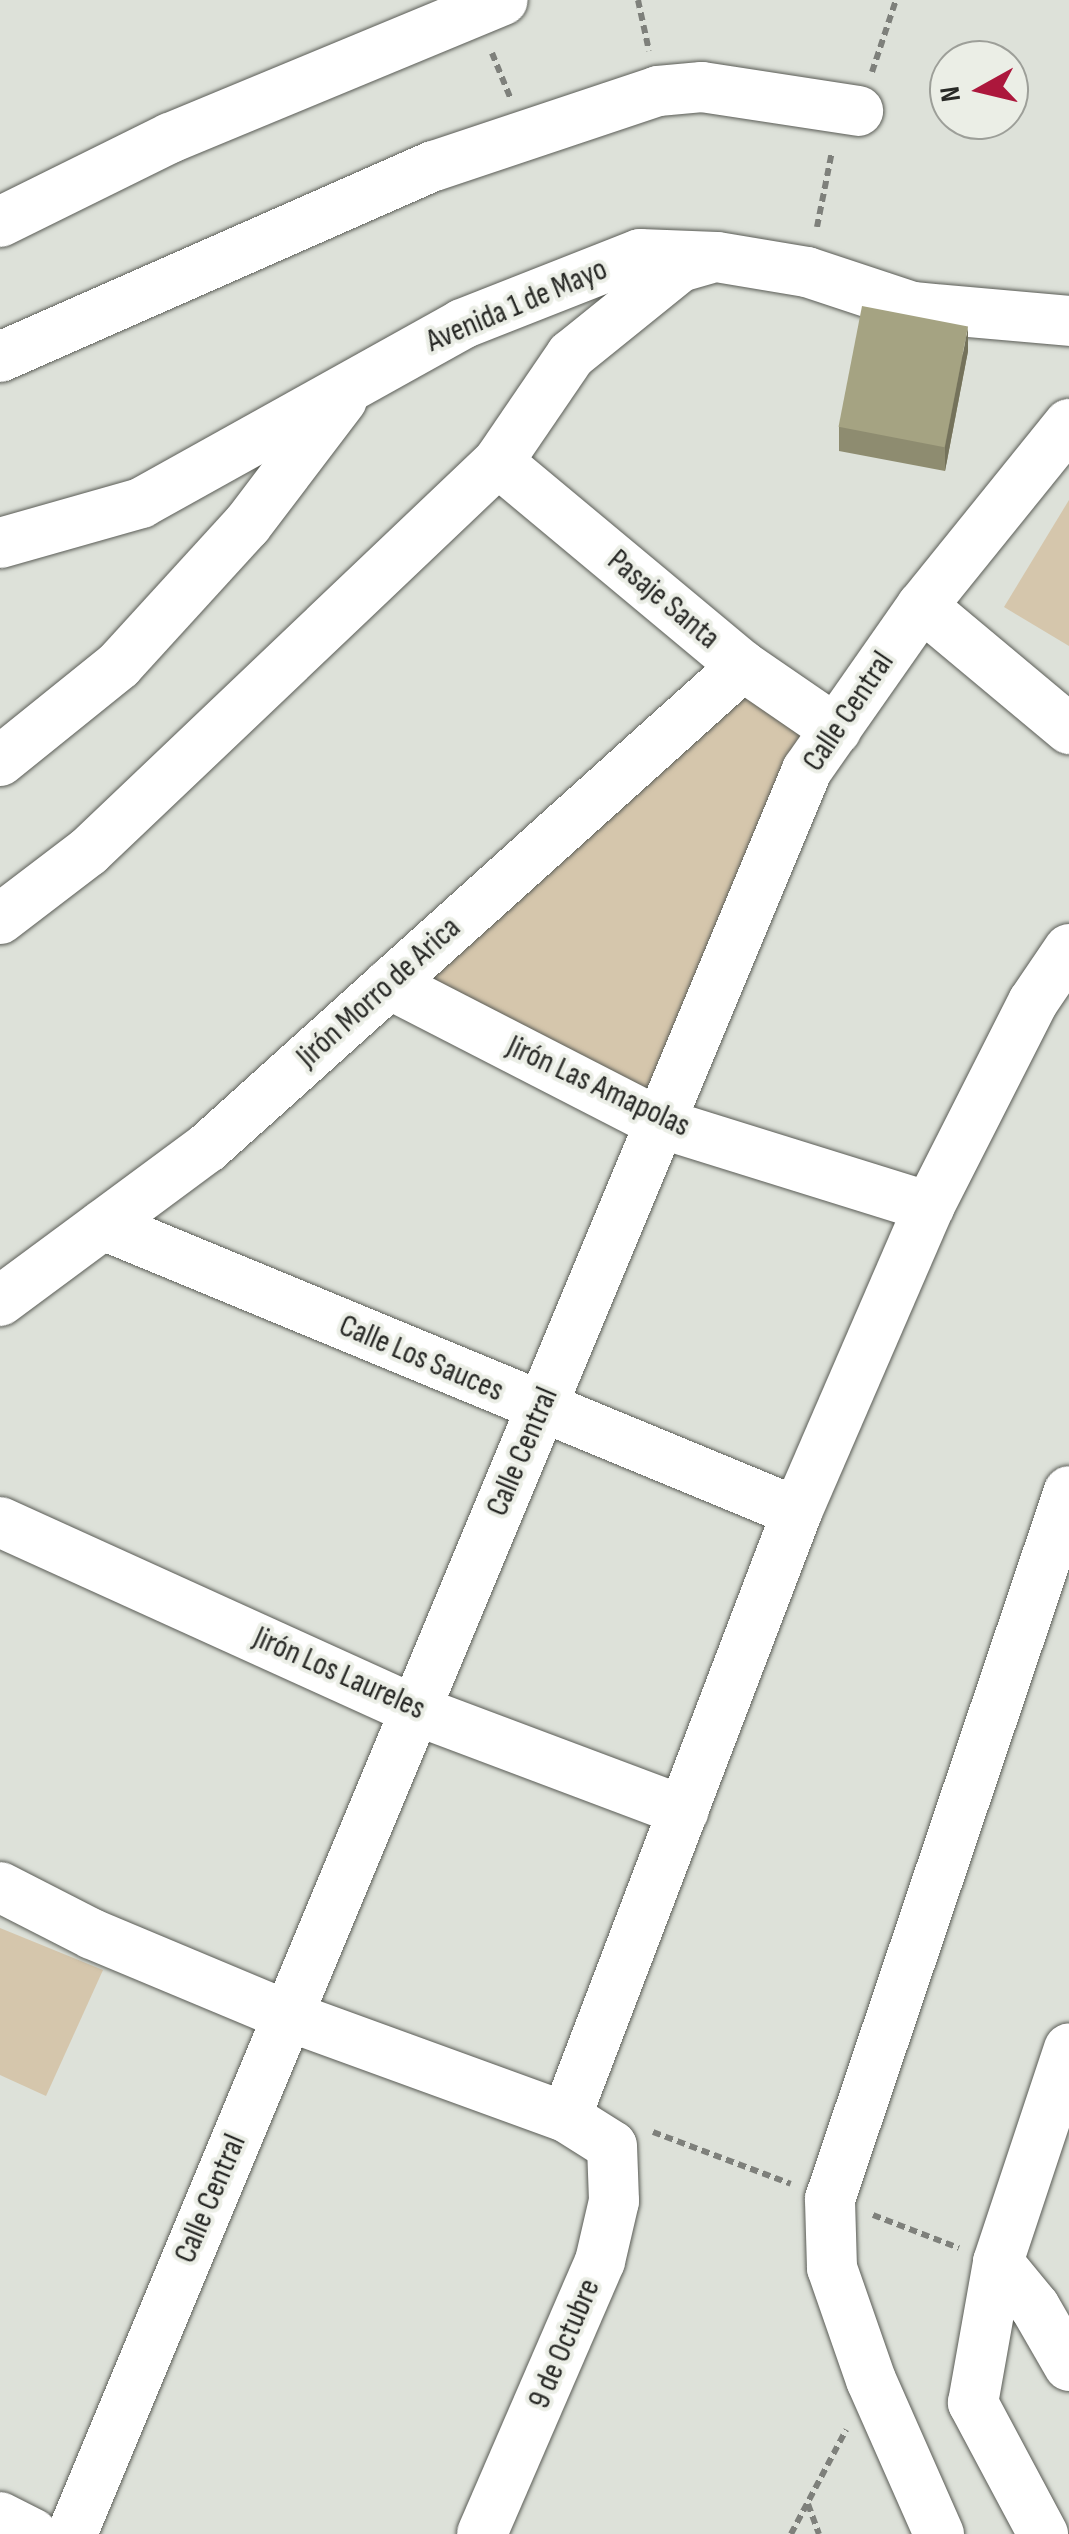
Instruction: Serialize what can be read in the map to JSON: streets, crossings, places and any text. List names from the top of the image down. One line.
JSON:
{"streets":{"street":["Avenida 1 de Mayo","Pasaje Santa","Calle Central","Jirón Morro de Arica","Jirón Las Amapolas","Calle Los Sauces","Jirón Los Laureles","9 de Octubre"]},"crossings":[["Pasaje Santa","Calle Central"],["Pasaje Santa","Jirón Morro de Arica"],["Calle Central","Jirón Las Amapolas"],["Calle Central","Calle Los Sauces"],["Calle Central","Jirón Los Laureles"],["Jirón Morro de Arica","Jirón Las Amapolas"],["Jirón Morro de Arica","Calle Los Sauces"]],"north":"left"}
